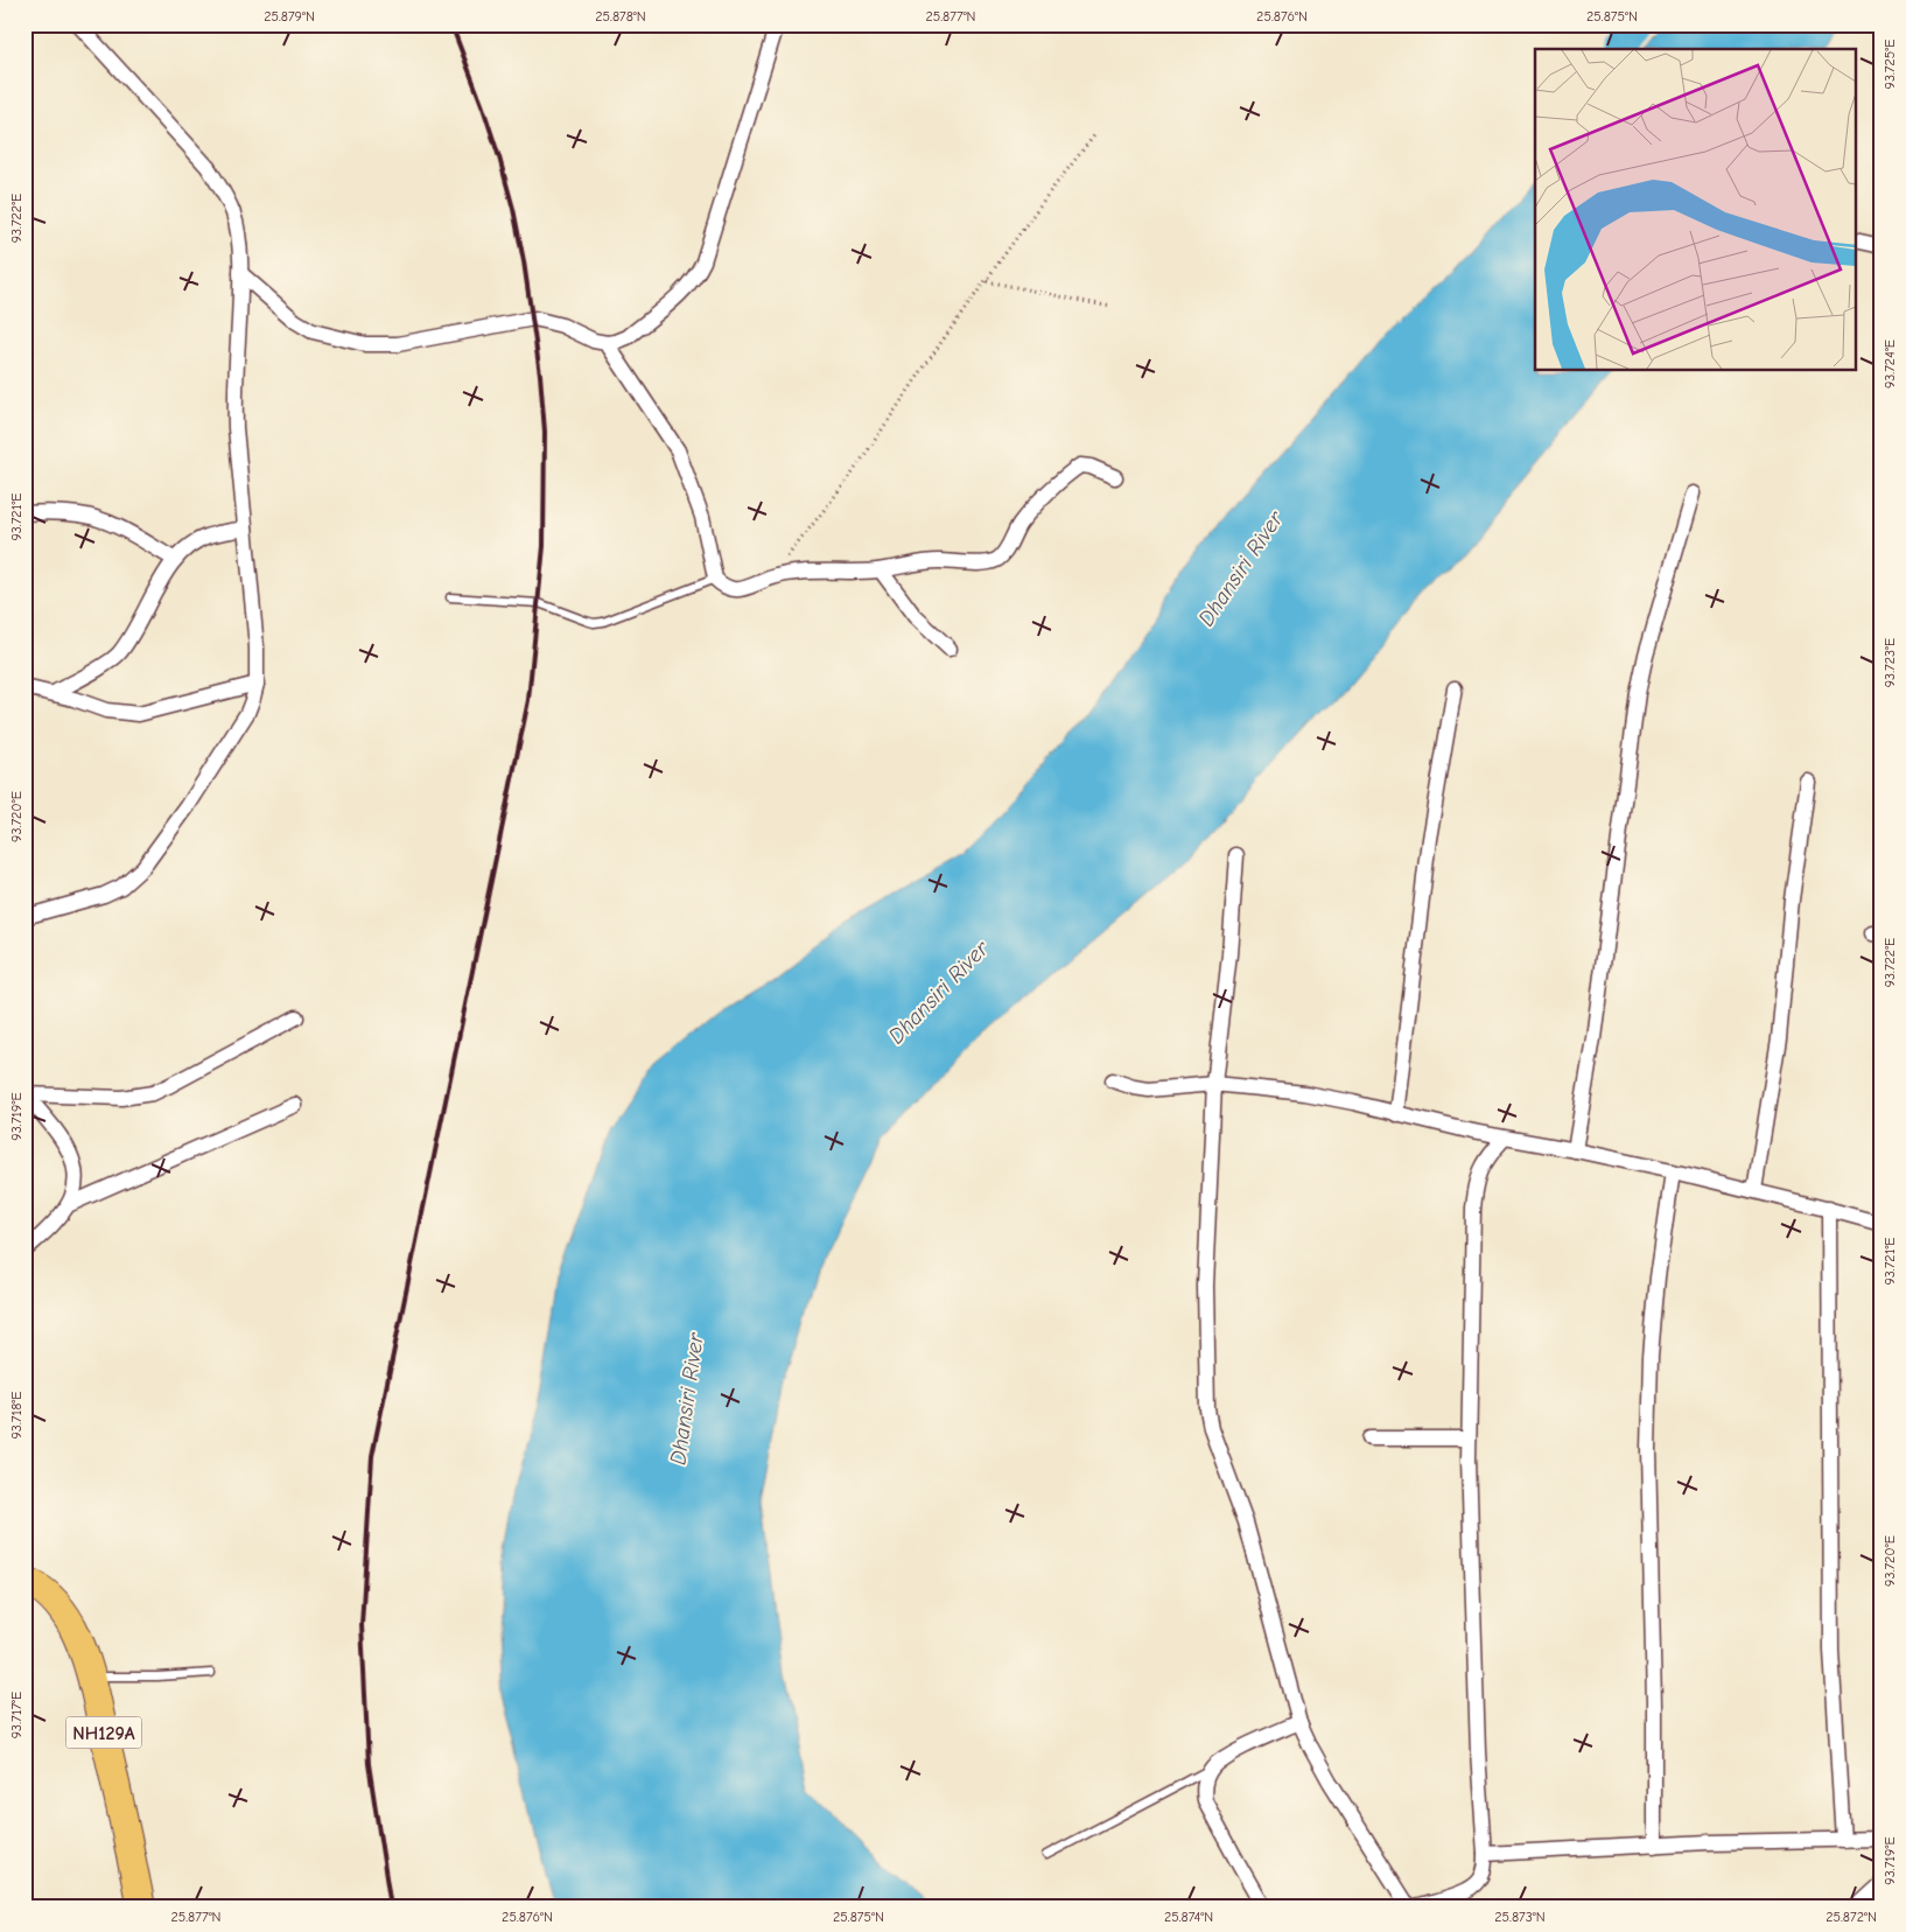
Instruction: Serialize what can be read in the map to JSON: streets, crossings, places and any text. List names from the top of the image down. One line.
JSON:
{"streets":{"highway":["NH129A"]},"water":["Dhansiri River"],"coordinates":["25.879°N","25.878°N","25.877°N","25.876°N","25.875°N","93.725°E","93.722°E","93.724°E","93.721°E","93.723°E","93.720°E","93.719°E","93.718°E","93.717°E","25.874°N","25.873°N","25.872°N"]}
